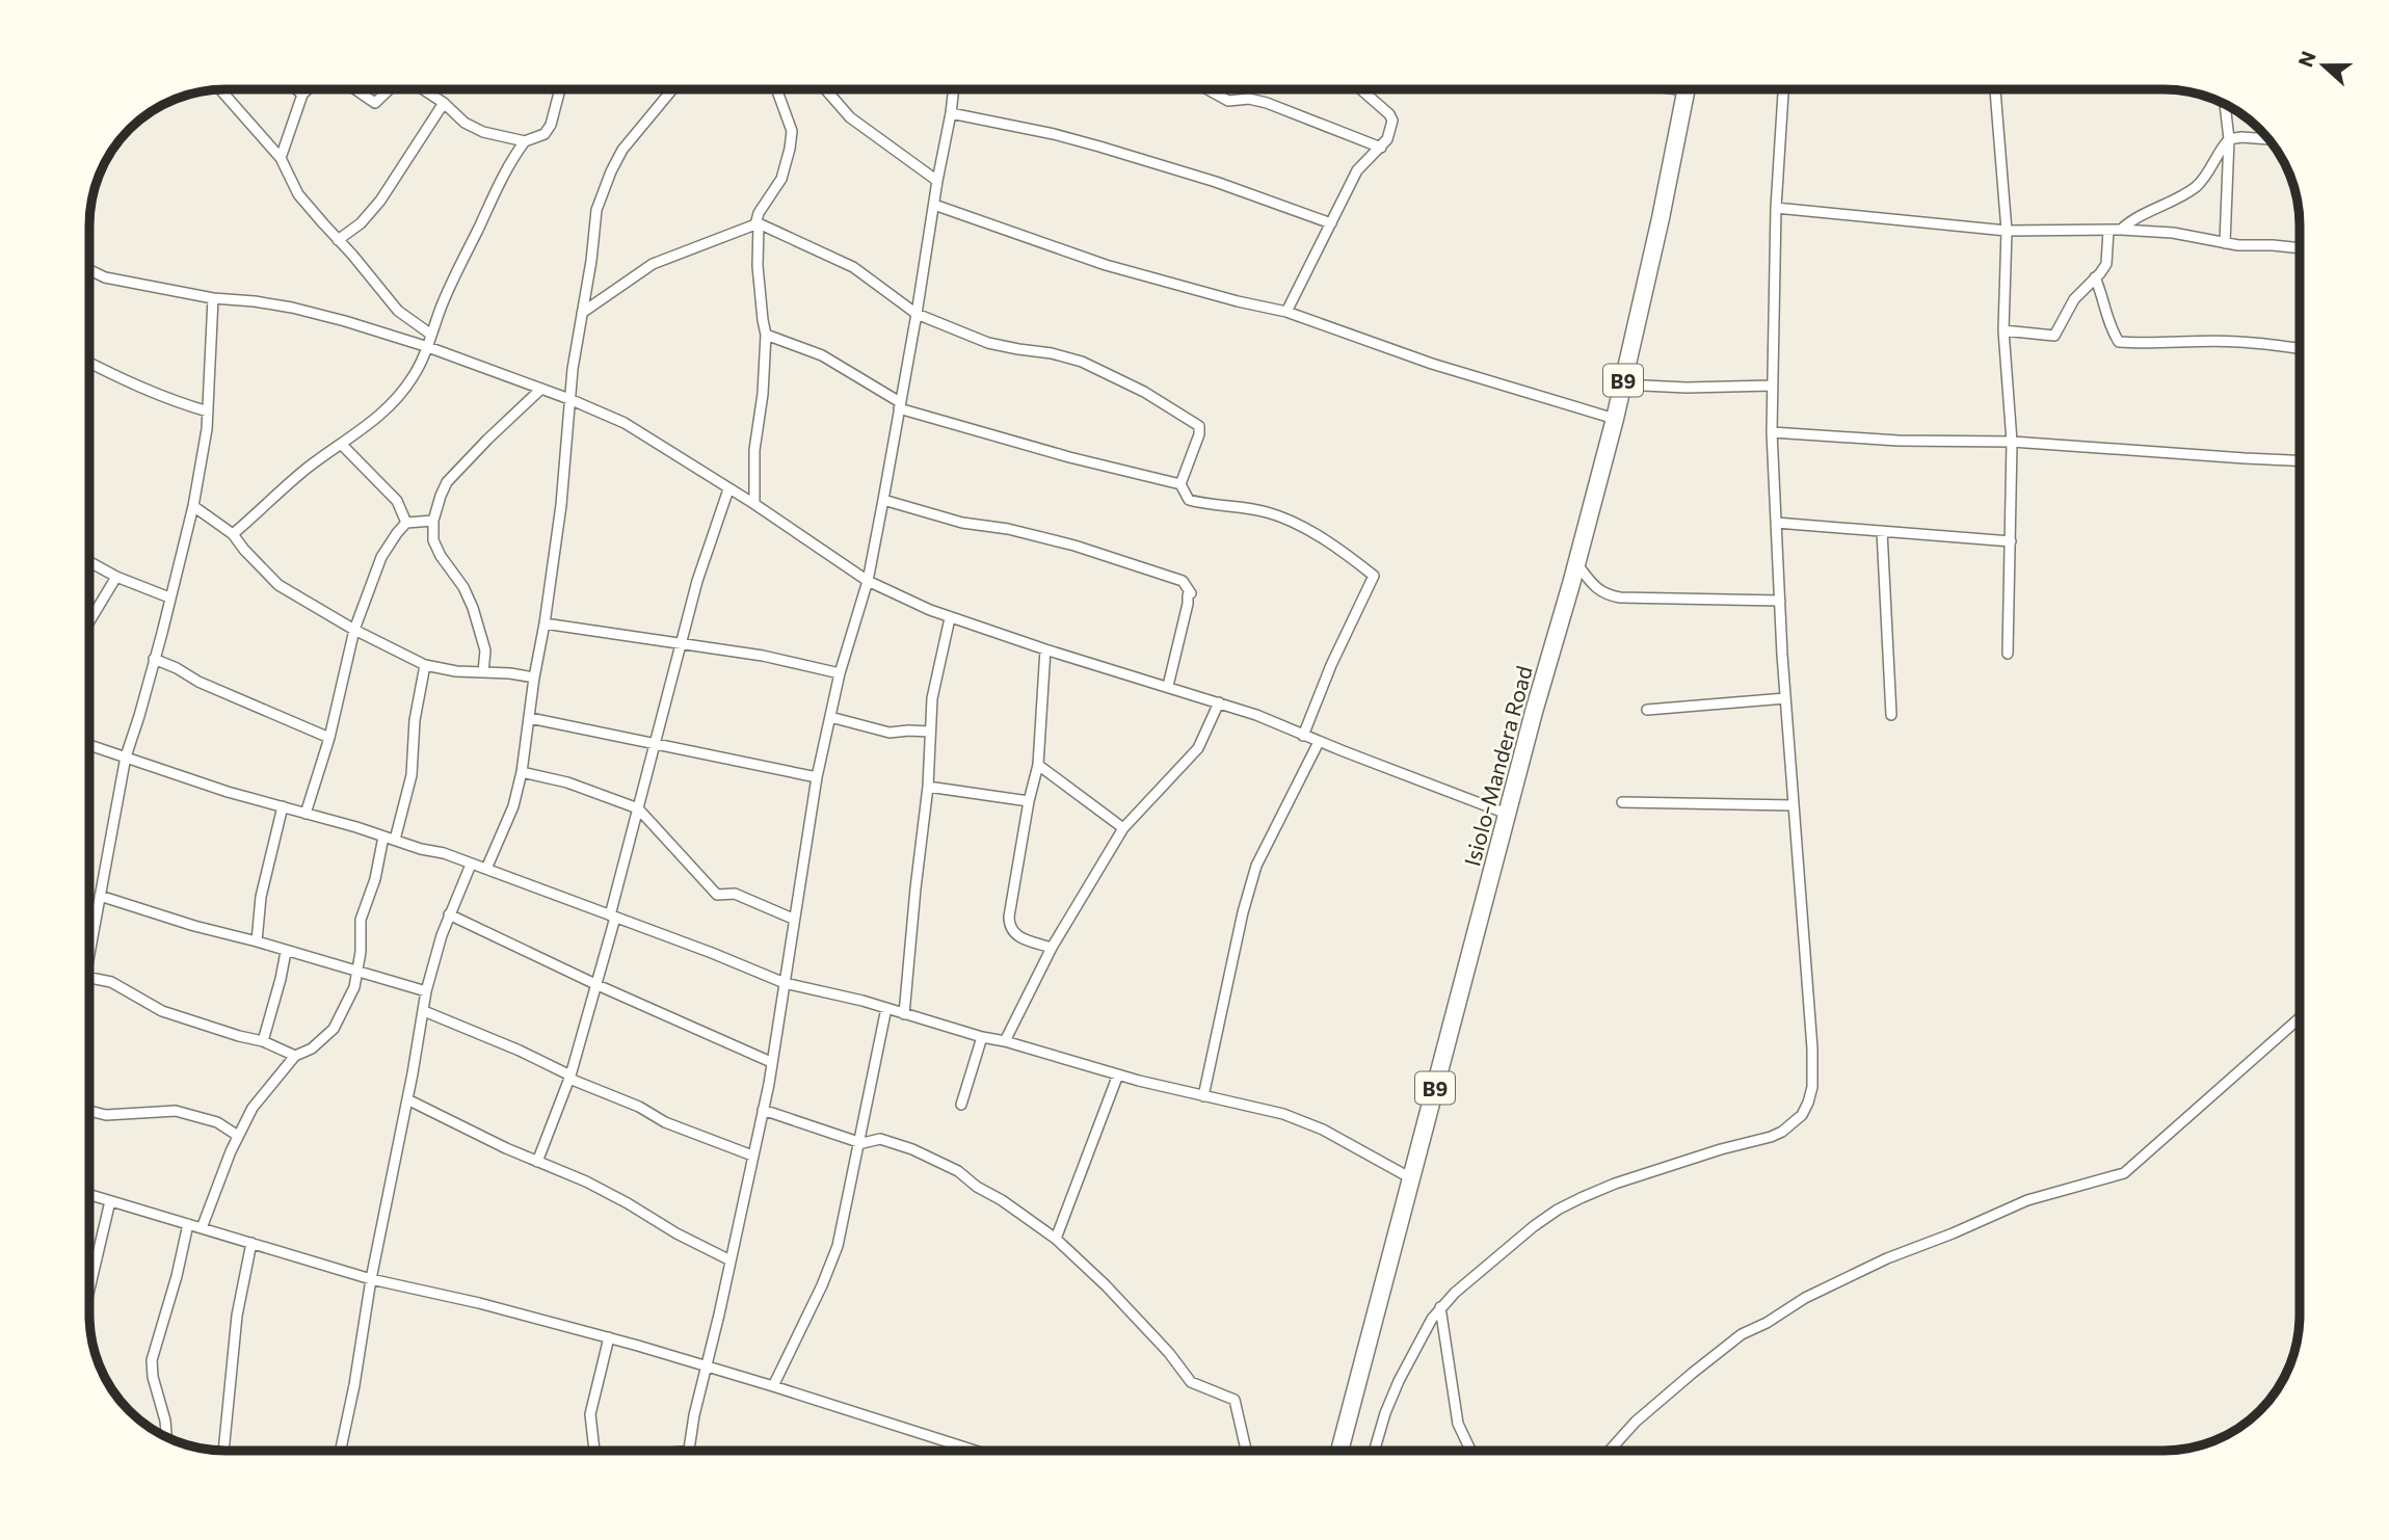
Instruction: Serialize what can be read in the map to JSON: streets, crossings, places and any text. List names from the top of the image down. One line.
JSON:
{"streets":{"highway":["B9","Isiolo-Mandera Road"]},"north":"left"}
